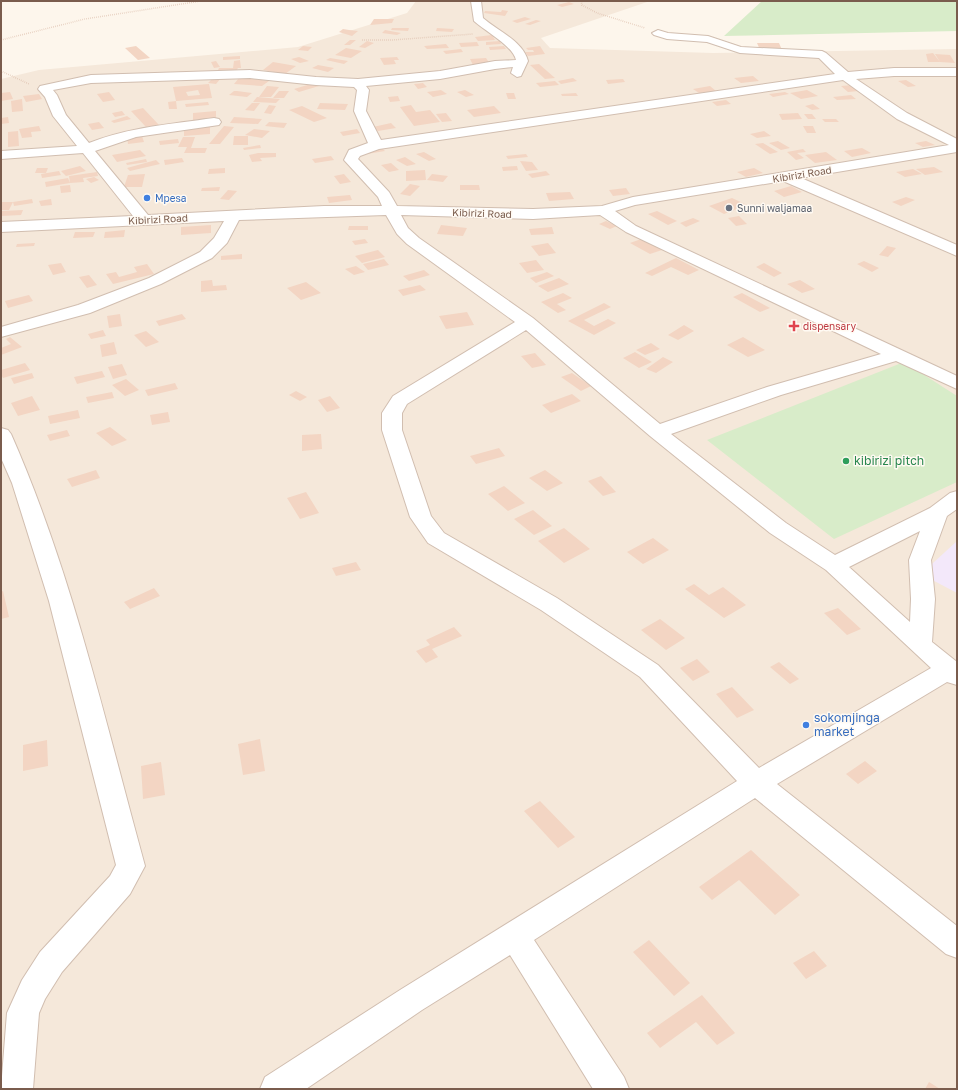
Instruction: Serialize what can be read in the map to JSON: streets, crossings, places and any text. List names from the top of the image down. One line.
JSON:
{"streets":{"street":["Kibirizi Road"]},"places":{"other":["Mpesa","Sunni waljamaa","kibirizi pitch","sokomjinga market"],"health":["dispensary"]}}
